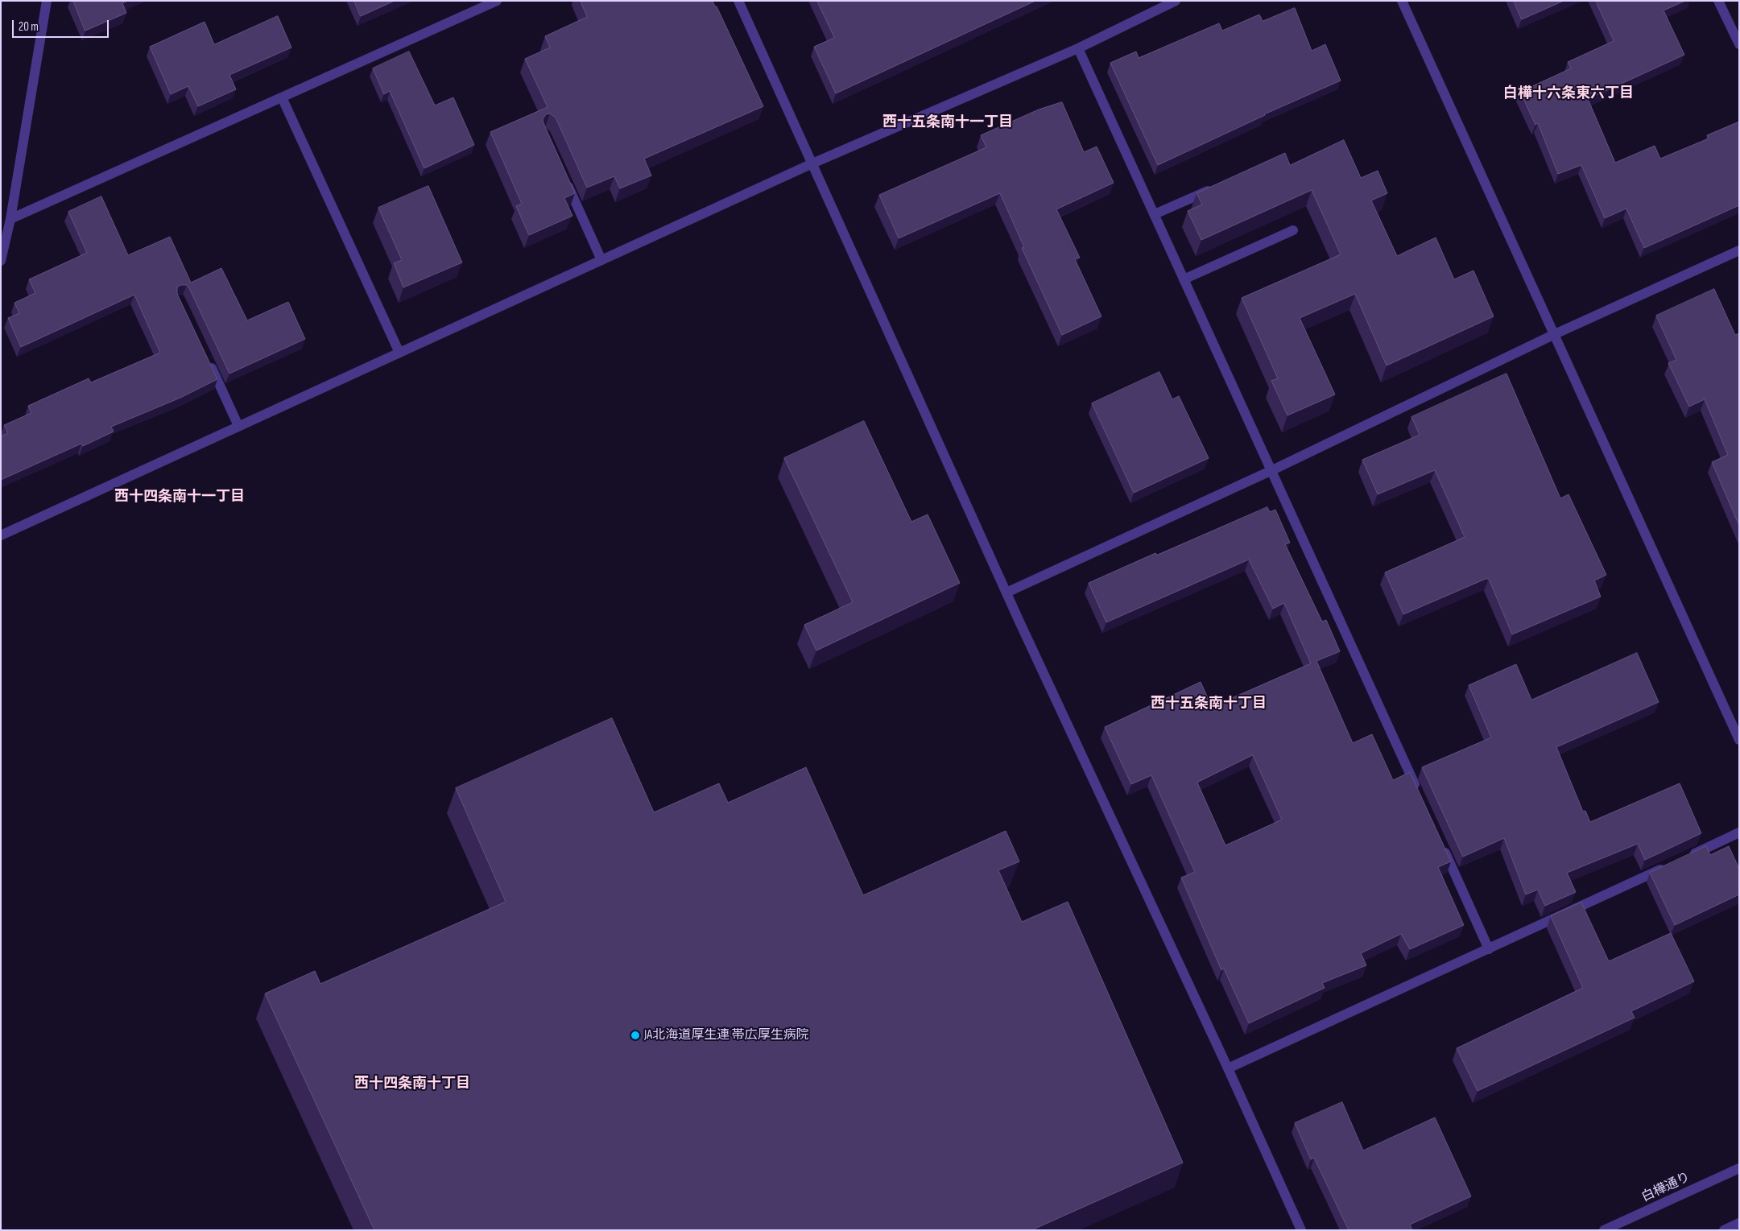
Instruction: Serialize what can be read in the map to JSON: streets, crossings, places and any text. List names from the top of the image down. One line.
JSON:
{"streets":{"street":["白樺通り"]},"districts":["白樺十六条東六丁目","西十五条南十一丁目","西十四条南十一丁目","西十五条南十丁目","西十四条南十丁目"],"places":["JA北海道厚生連 帯広厚生病院"],"scale_bar":"20 m"}
